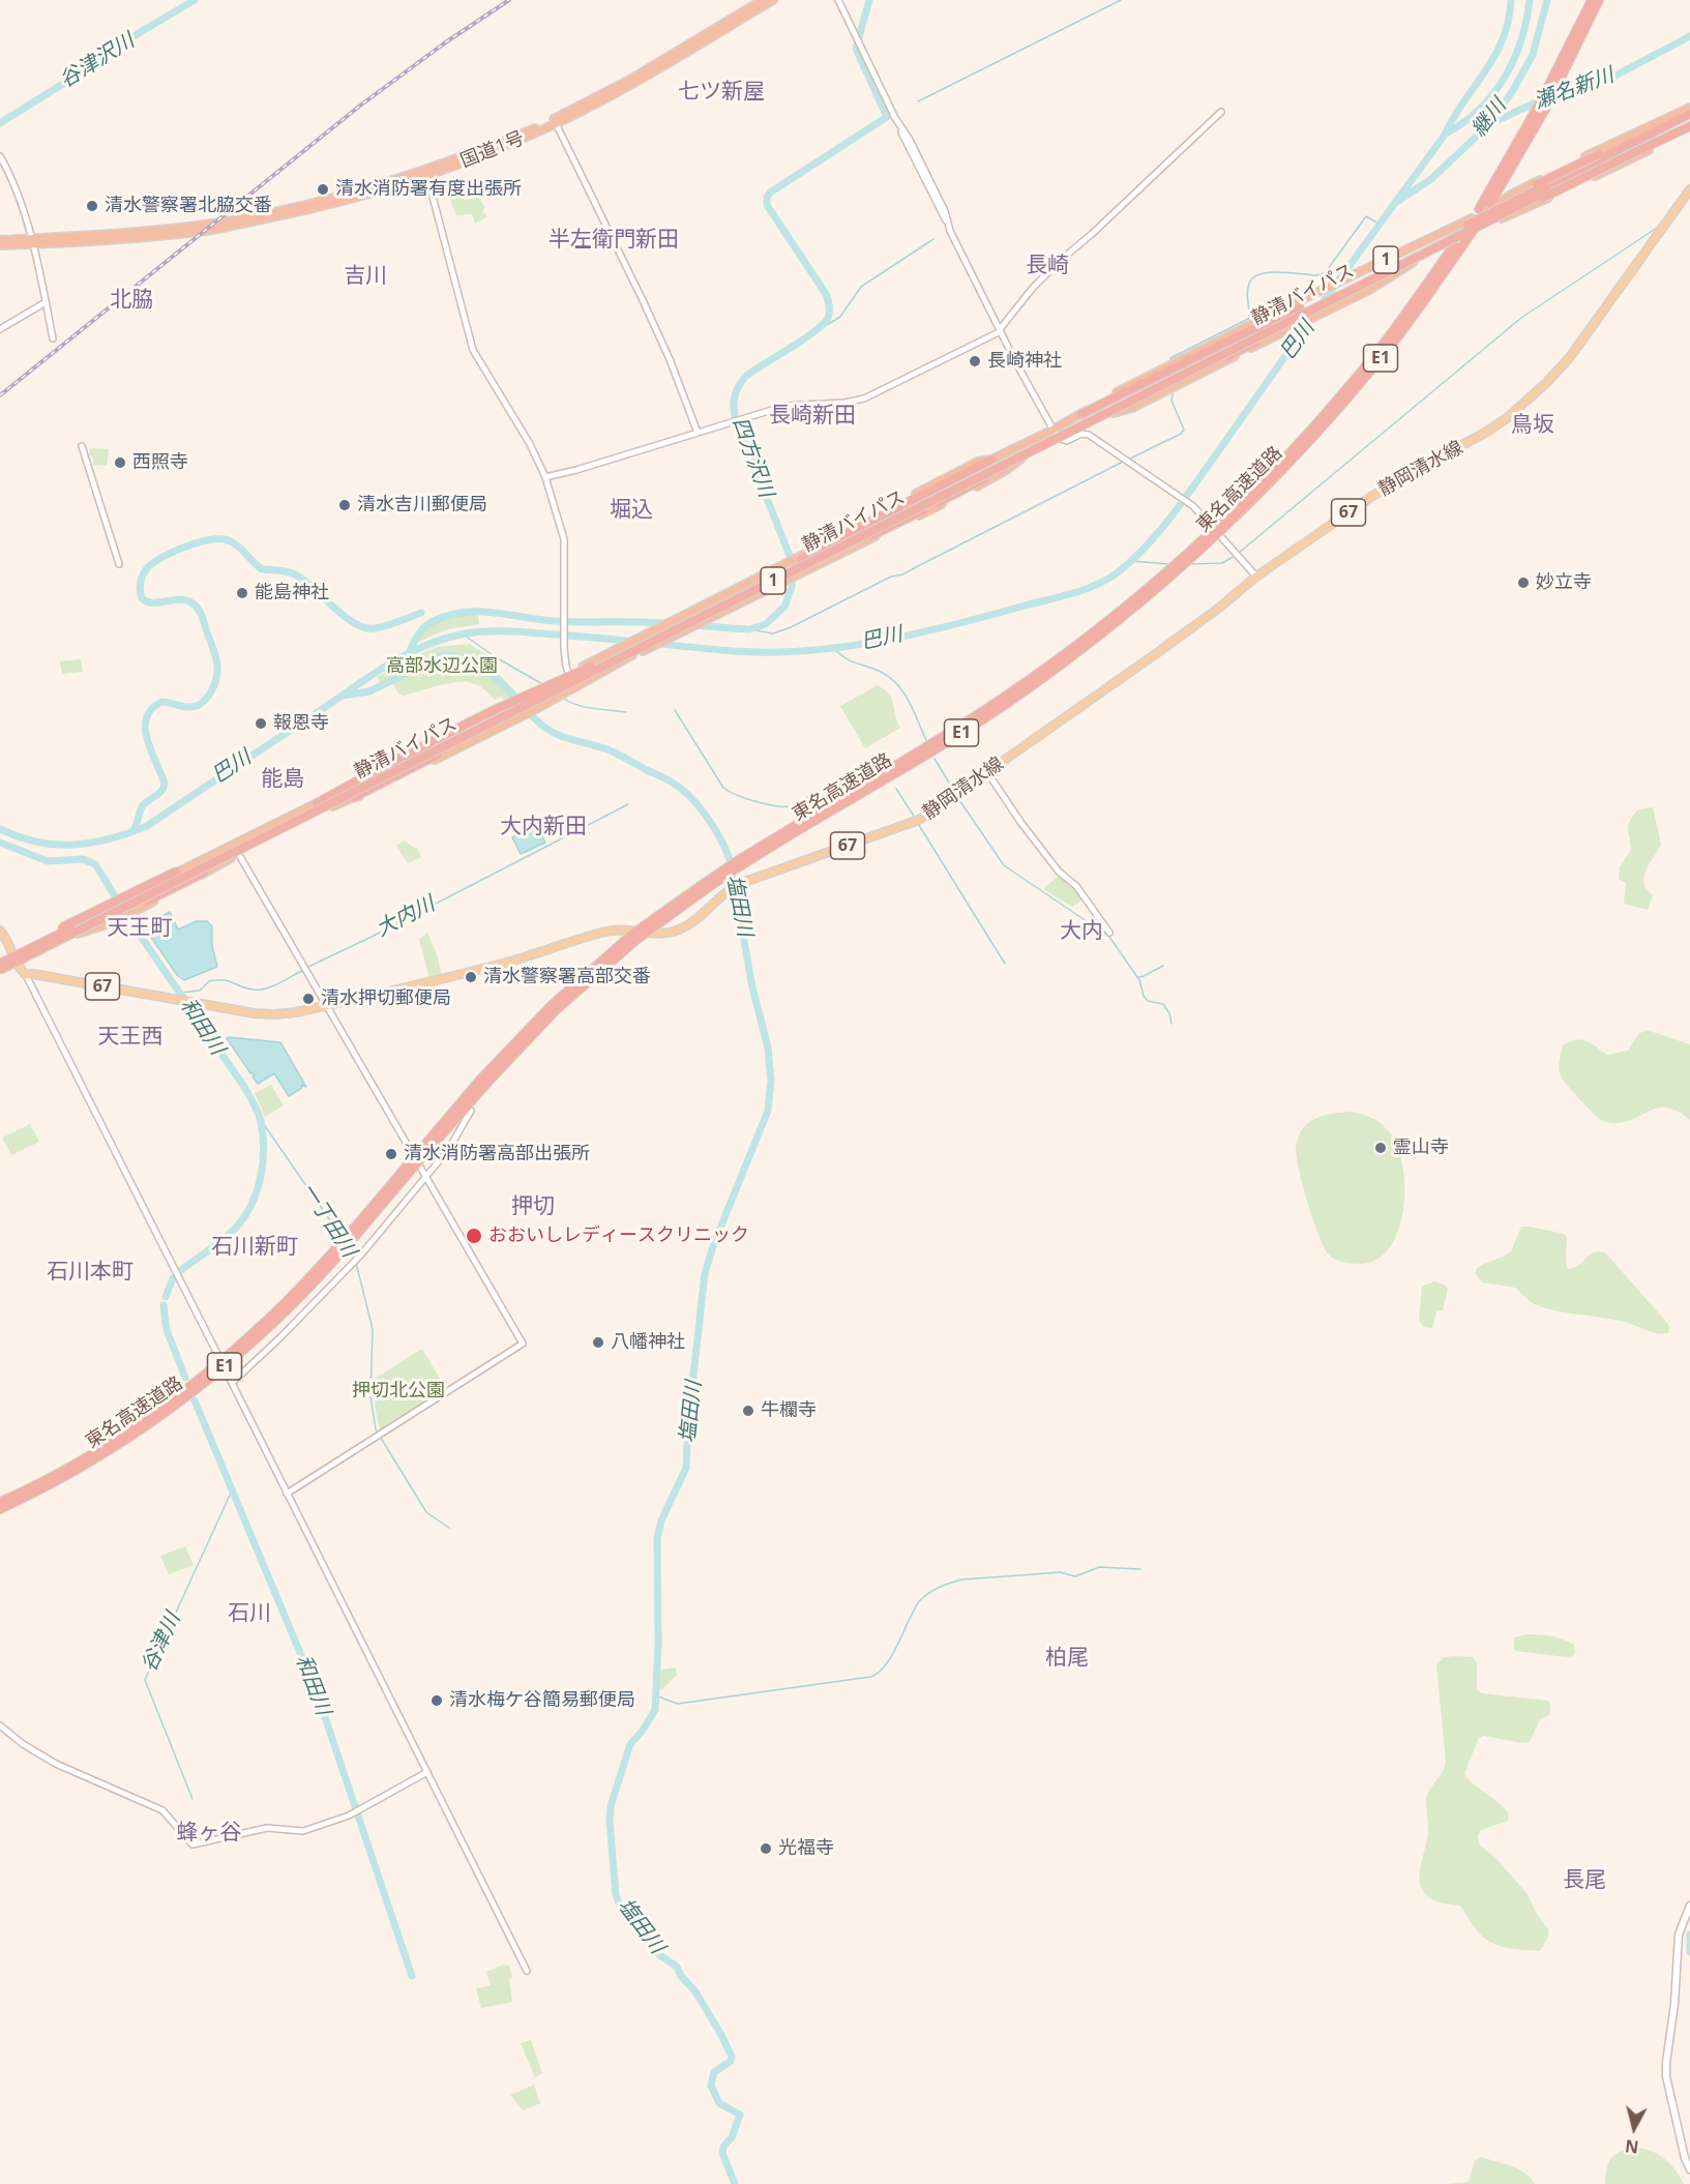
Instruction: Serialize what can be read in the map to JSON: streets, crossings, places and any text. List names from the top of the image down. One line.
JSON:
{"streets":{"highway":["国道1号","1","静清バイパス","E1","東名高速道路"],"main road":["静岡清水線","67"]},"crossings":[["1","静清バイパス"],["1","東名高速道路"],["静清バイパス","東名高速道路"]],"districts":["七ツ新屋","半左衛門新田","長崎","吉川","北脇","長崎新田","鳥坂","堀込","能島","大内新田","天王町","大内","天王西","押切","石川新町","石川本町","石川","柏尾","蜂ヶ谷","長尾"],"water":["谷津沢川","瀬名新川","継川","巴川","四方沢川","塩田川","大内川","和田川","一丁田川","谷津川"],"parks":["高部水辺公園","押切北公園"],"places":["清水消防署有度出張所","清水警察署北脇交番","長崎神社","西照寺","清水吉川郵便局","妙立寺","能島神社","報恩寺","清水警察署高部交番","清水押切郵便局","霊山寺","清水消防署高部出張所","おおいしレディースクリニック","八幡神社","牛欄寺","清水梅ケ谷簡易郵便局","光福寺"],"north":"bottom"}
